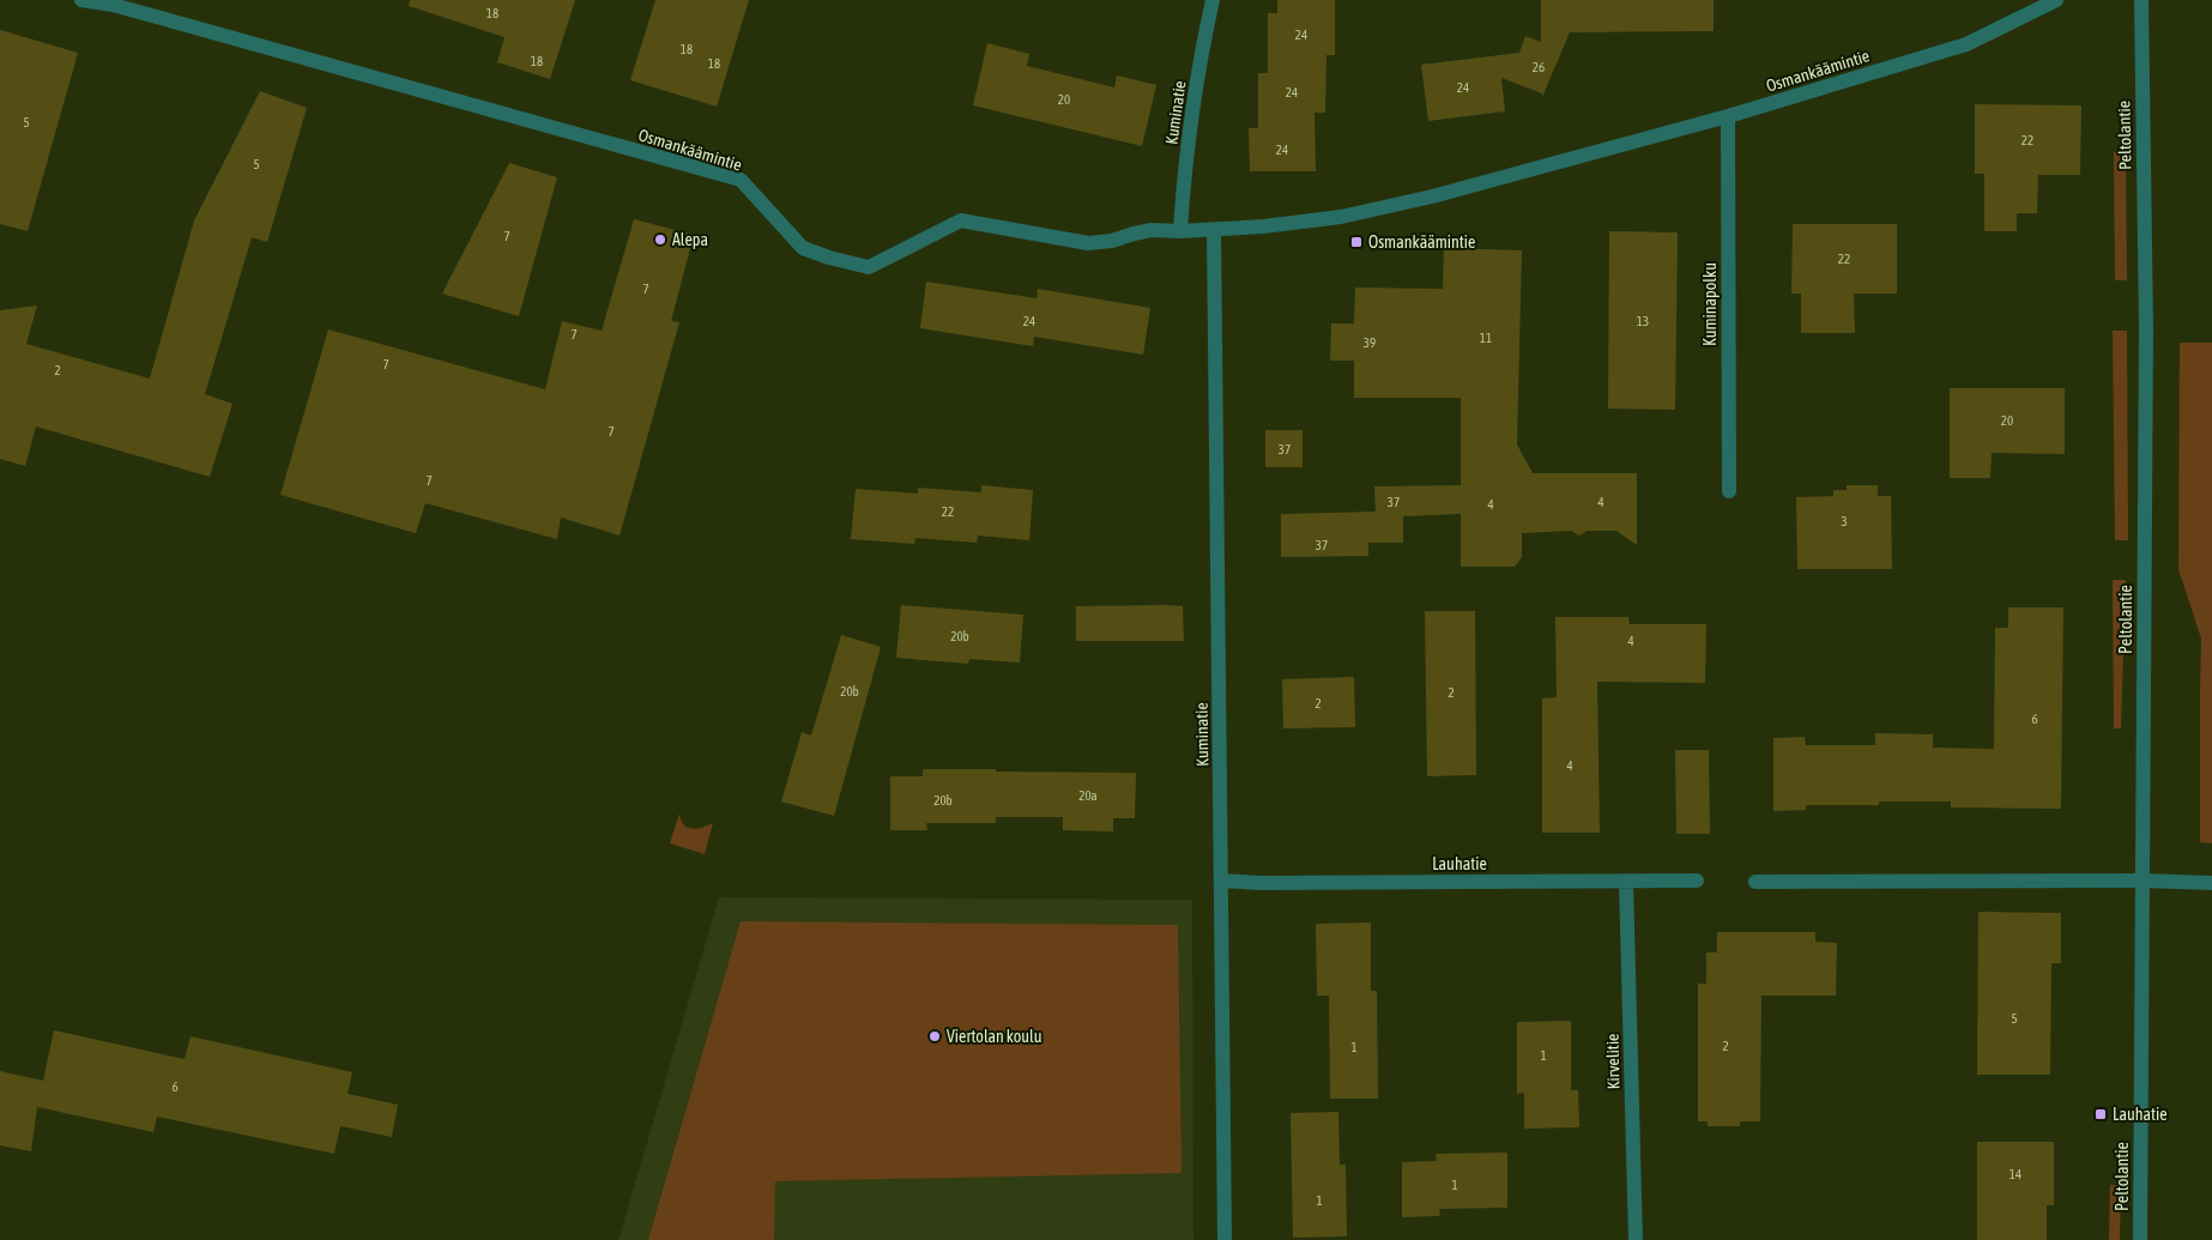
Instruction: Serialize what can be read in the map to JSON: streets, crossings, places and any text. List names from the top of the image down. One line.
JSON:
{"streets":{"street":["Osmankäämintie","Kuminatie","Peltolantie","Kuminapolku","Lauhatie","Kirvelitie"]},"crossings":[["Osmankäämintie","Kuminatie"],["Osmankäämintie","Kuminapolku"],["Kuminatie","Lauhatie"],["Lauhatie","Kirvelitie"]],"places":{"other":["Alepa","Viertolan koulu"],"transit":["Osmankäämintie","Lauhatie"]},"house_numbers":["18","24","18","18","18","26","24","24","20","5","22","24","5","7","22","7","24","13","7","11","39","7","2","20","7","37","7","37","4","4","22","3","37","20b","4","20b","2","2","6","4","20a","20b","5","2","1","1","6","14","1","1"]}
